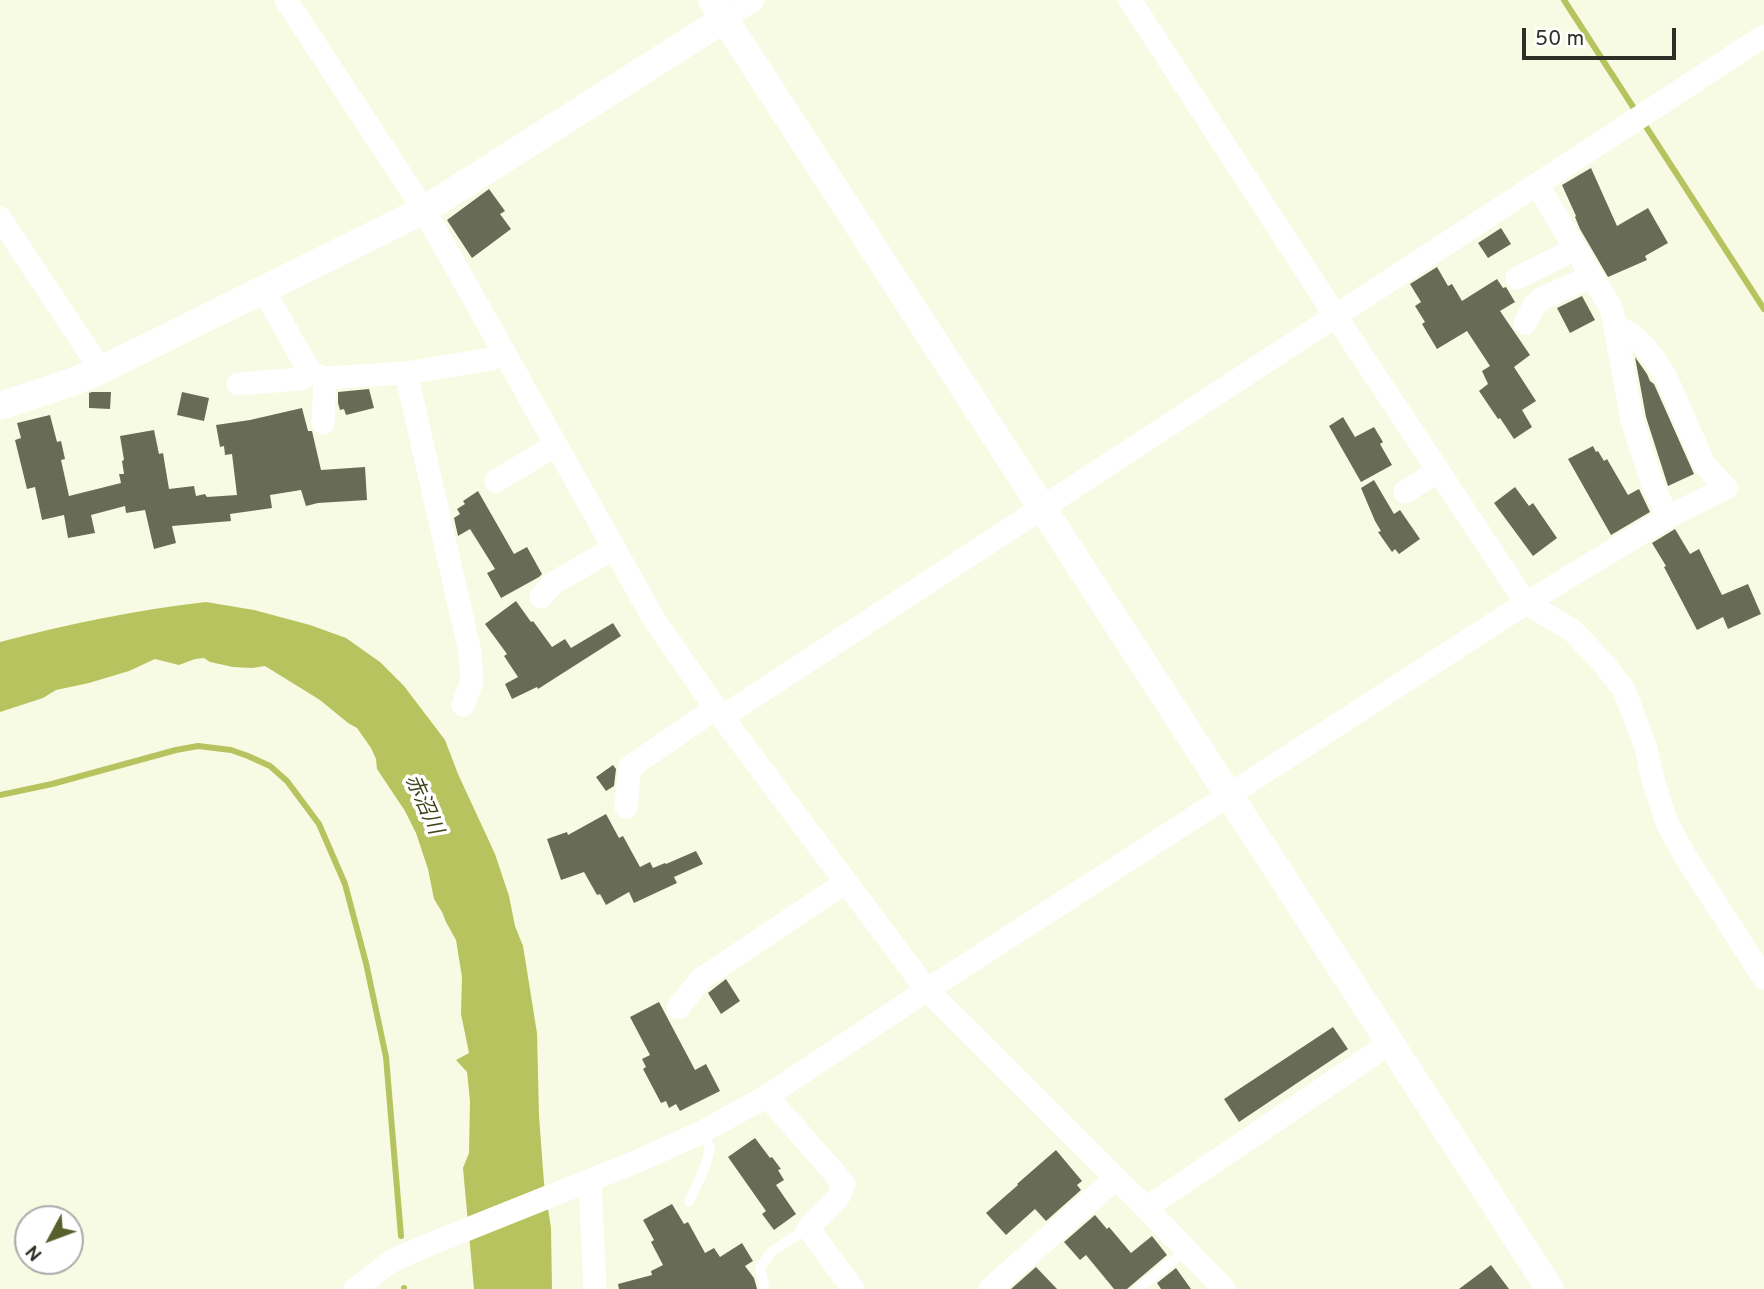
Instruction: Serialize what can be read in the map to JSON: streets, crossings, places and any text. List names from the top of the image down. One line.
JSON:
{"water":["赤沼川"],"scale_bar":"50 m","north":"bottom left"}
